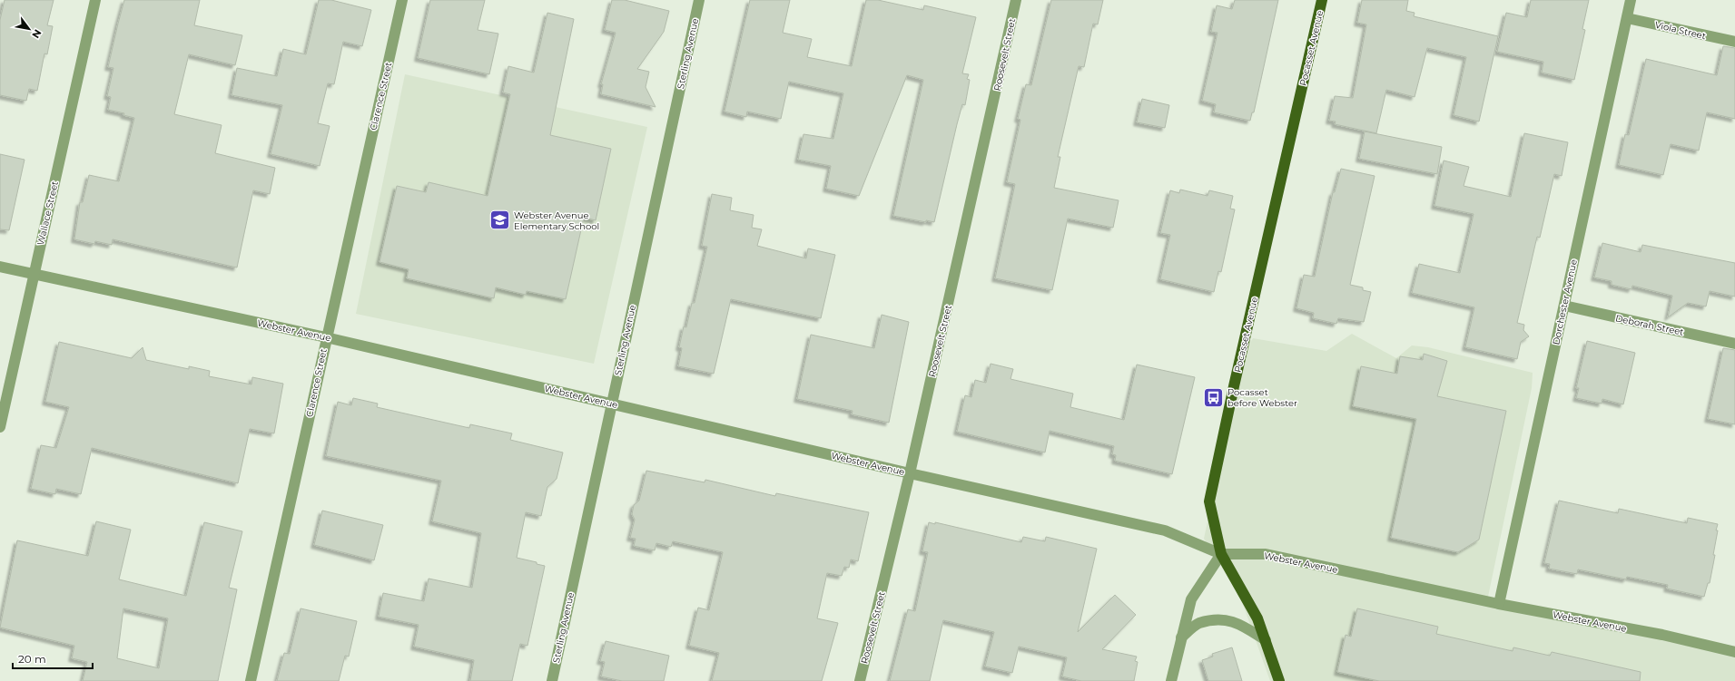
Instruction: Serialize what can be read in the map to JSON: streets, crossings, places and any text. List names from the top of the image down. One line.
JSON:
{"streets":{"main road":["Pocasset Avenue"],"street":["Viola Street","Sterling Avenue","Roosevelt Street","Clarence Street","Wallace Street","Dorchester Avenue","Deborah Street","Webster Avenue"]},"crossings":[["Viola Street","Dorchester Avenue"],["Pocasset Avenue","Webster Avenue"],["Sterling Avenue","Webster Avenue"],["Roosevelt Street","Webster Avenue"],["Clarence Street","Webster Avenue"],["Wallace Street","Webster Avenue"],["Dorchester Avenue","Deborah Street"],["Dorchester Avenue","Webster Avenue"]],"places":{"school or university":["Webster Avenue Elementary School"],"bus stop":["Pocasset before Webster"]},"scale_bar":"20 m","north":"bottom right"}
